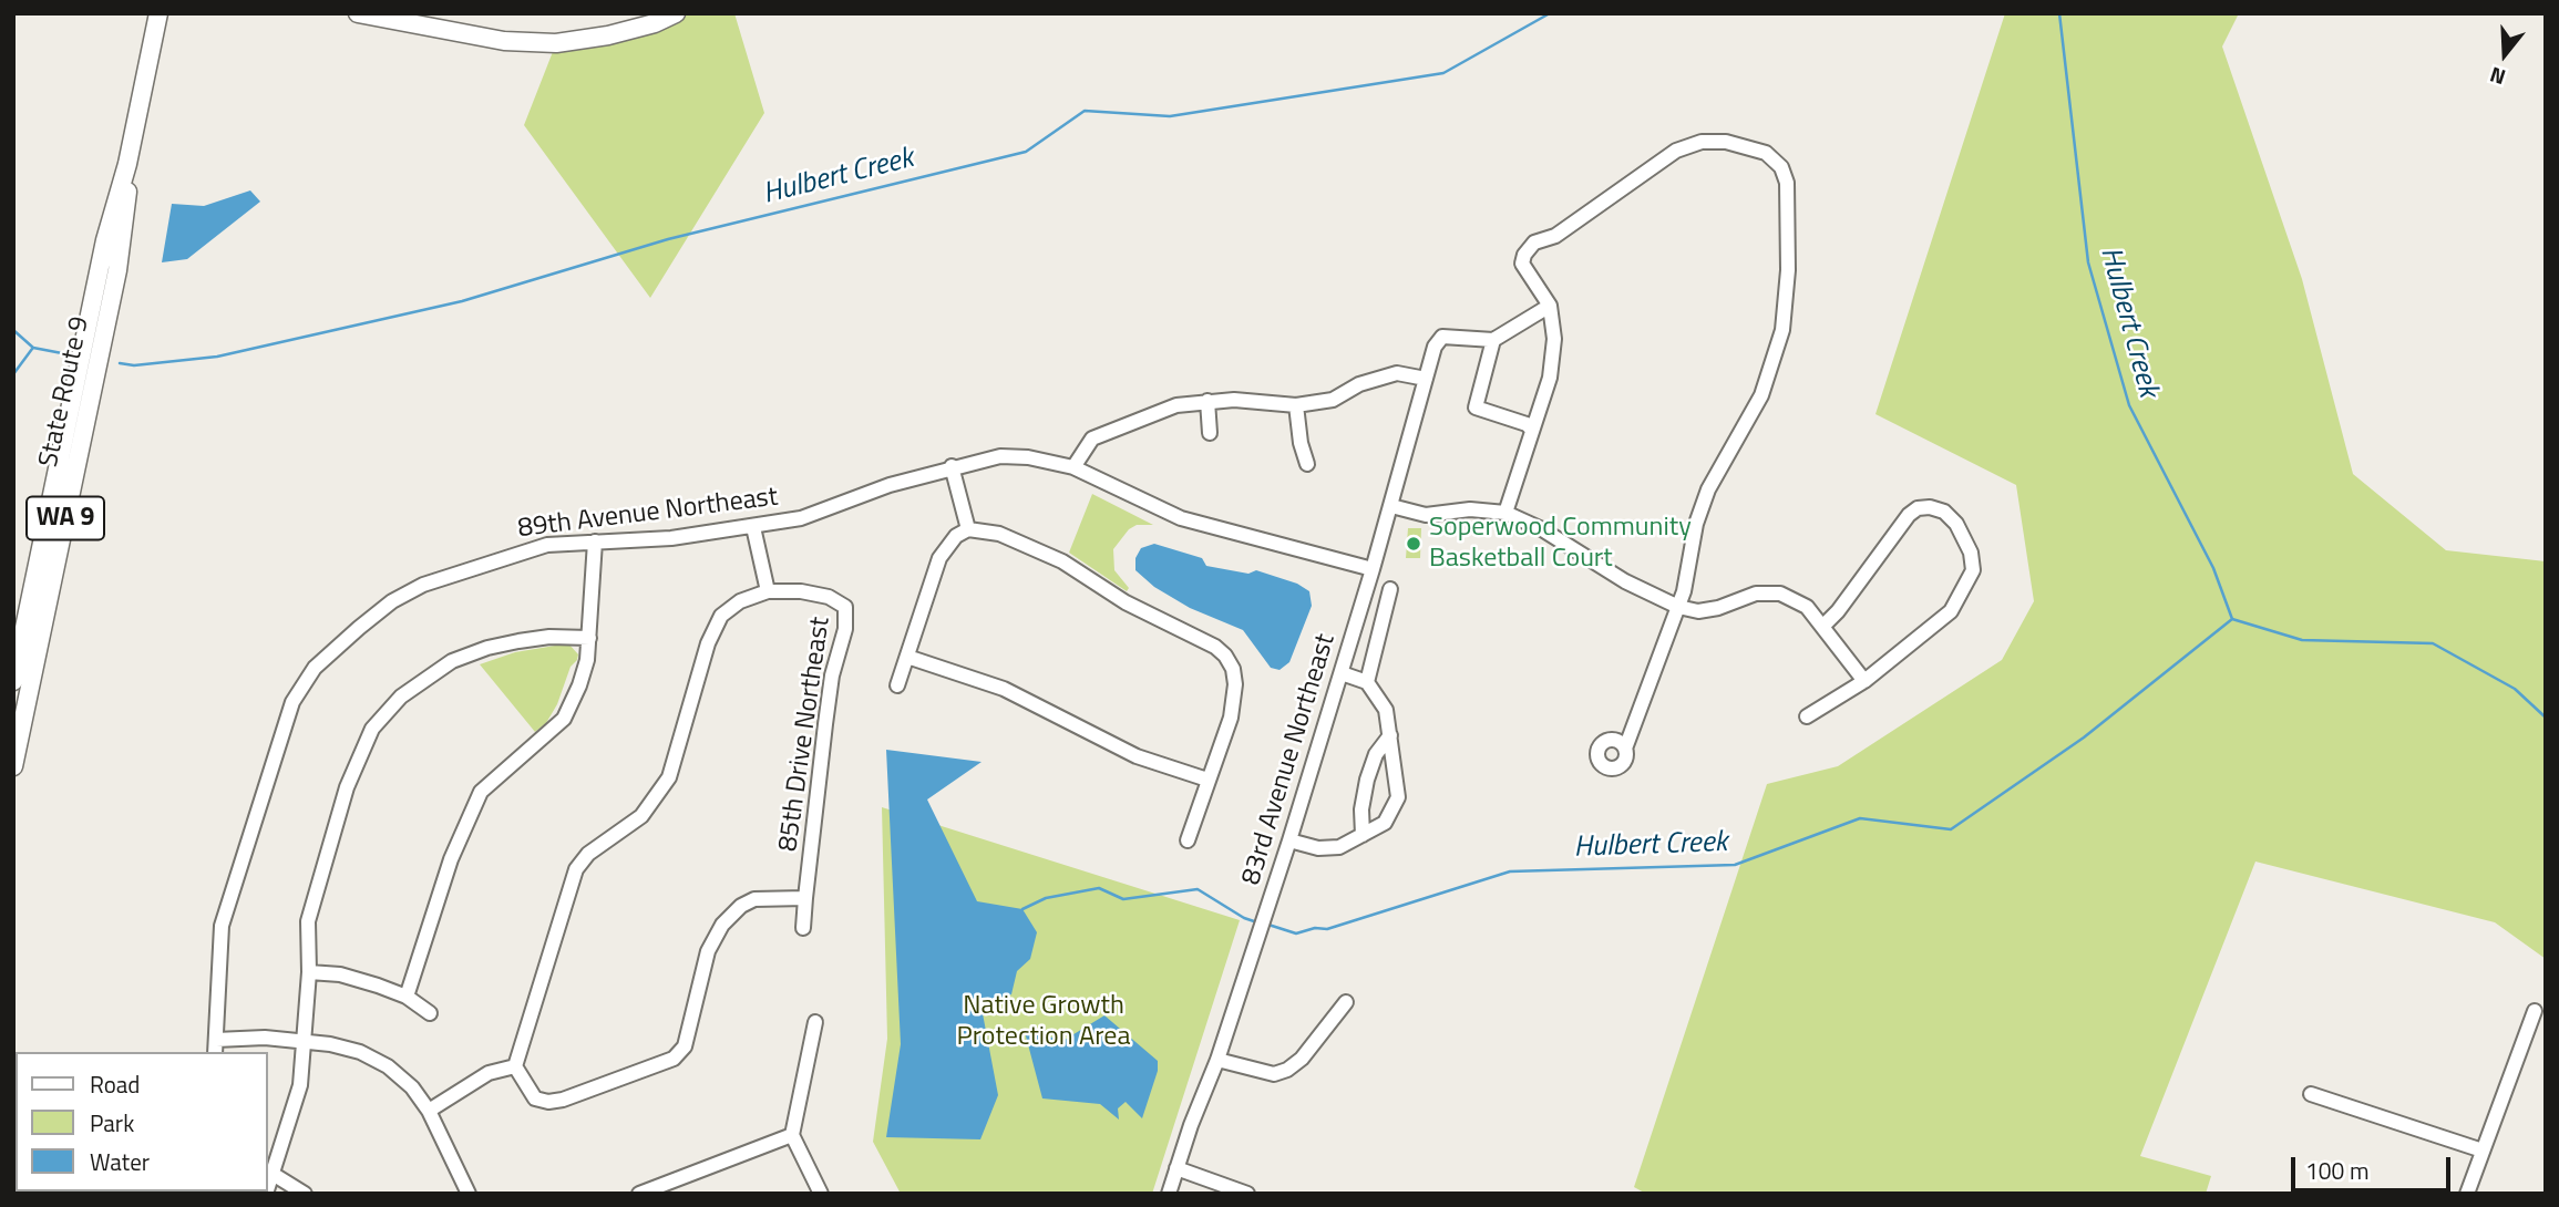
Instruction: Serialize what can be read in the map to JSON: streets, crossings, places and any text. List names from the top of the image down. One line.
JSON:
{"streets":{"main road":["State Route 9","WA 9"],"street":["89th Avenue Northeast","85th Drive Northeast","83rd Avenue Northeast"]},"crossings":[["89th Avenue Northeast","83rd Avenue Northeast"]],"water":["Hulbert Creek"],"parks":["Native Growth Protection Area"],"places":["Soperwood Community Basketball Court"],"legend":["Road","Park","Water"],"scale_bar":"100 m","north":"bottom"}
